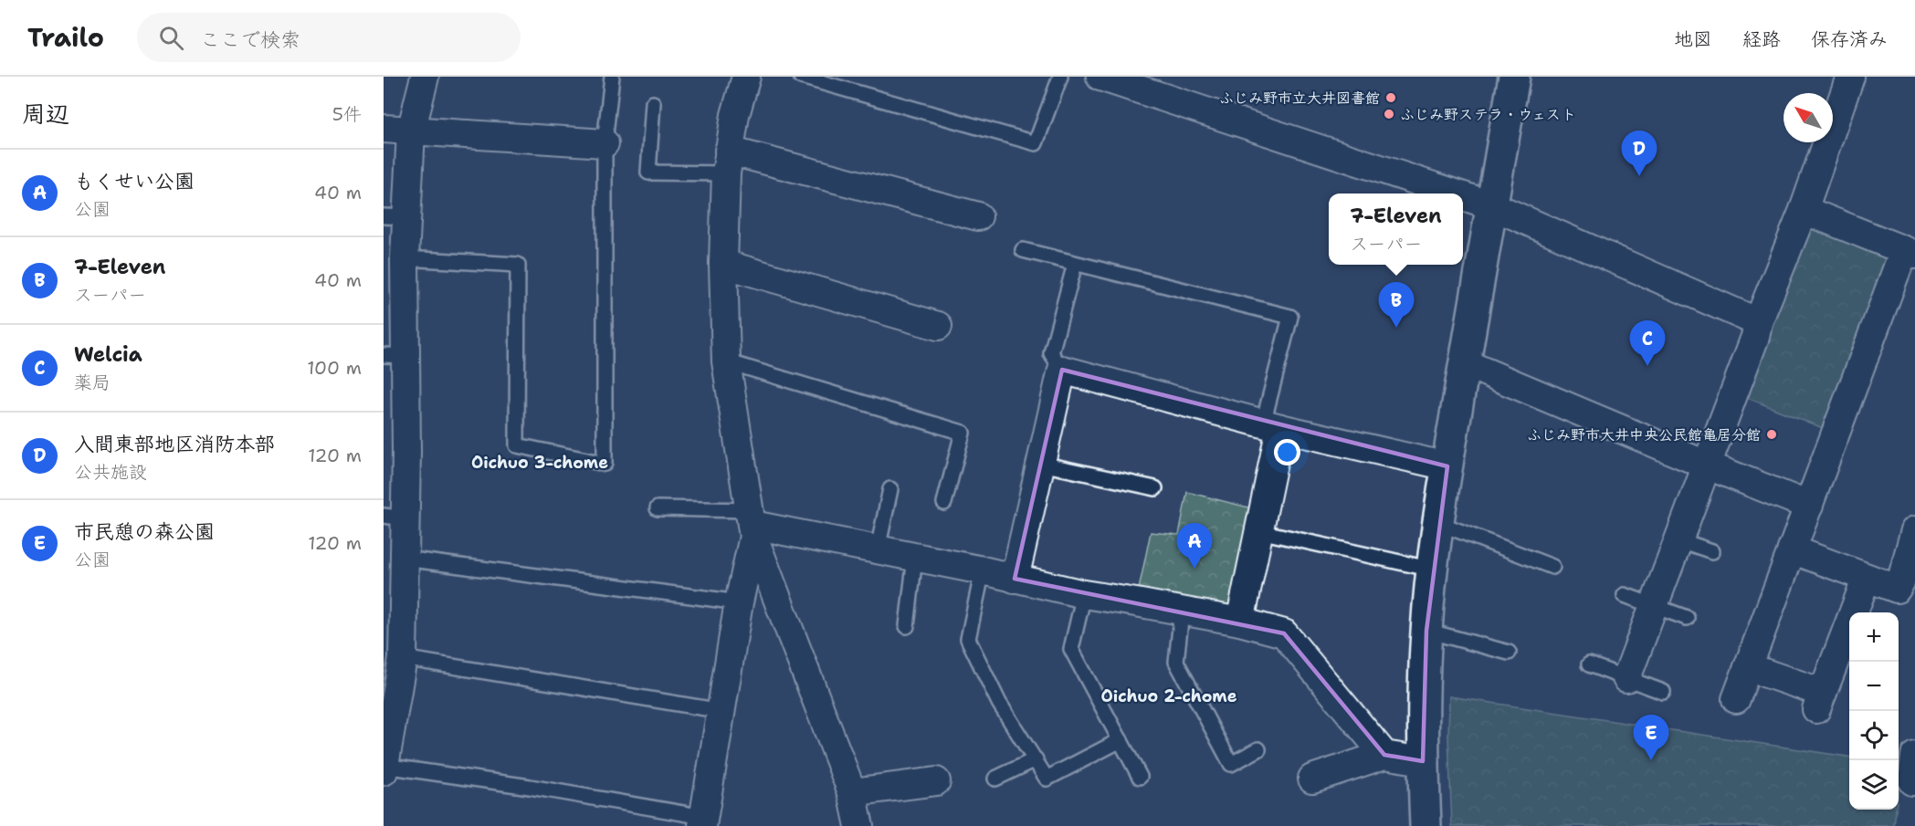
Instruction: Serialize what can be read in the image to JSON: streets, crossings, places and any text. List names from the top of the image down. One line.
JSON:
{"districts":["Oichuo 3-chome","Oichuo 2-chome"],"places":["ふじみ野市立大井図書館","ふじみ野ステラ・ウェスト","ふじみ野市大井中央公民館亀居分館"],"north":"top left","page":{"header":"Trailo","search":"ここで検索","nav":["地図","経路","保存済み"],"heading":["周辺","5件"],"pins":["D","B","C","A","E"],"list":[{"mark":"A","name":"もくせい公園","note":"公園","value":"40 m"},{"mark":"B","name":"7-Eleven","note":"スーパー","value":"40 m"},{"mark":"C","name":"Welcia","note":"薬局","value":"100 m"},{"mark":"D","name":"入間東部地区消防本部","note":"公共施設","value":"120 m"},{"mark":"E","name":"市民憩の森公園","note":"公園","value":"120 m"}],"popup":["7-Eleven","スーパー"],"map_buttons":["+","−"]}}
